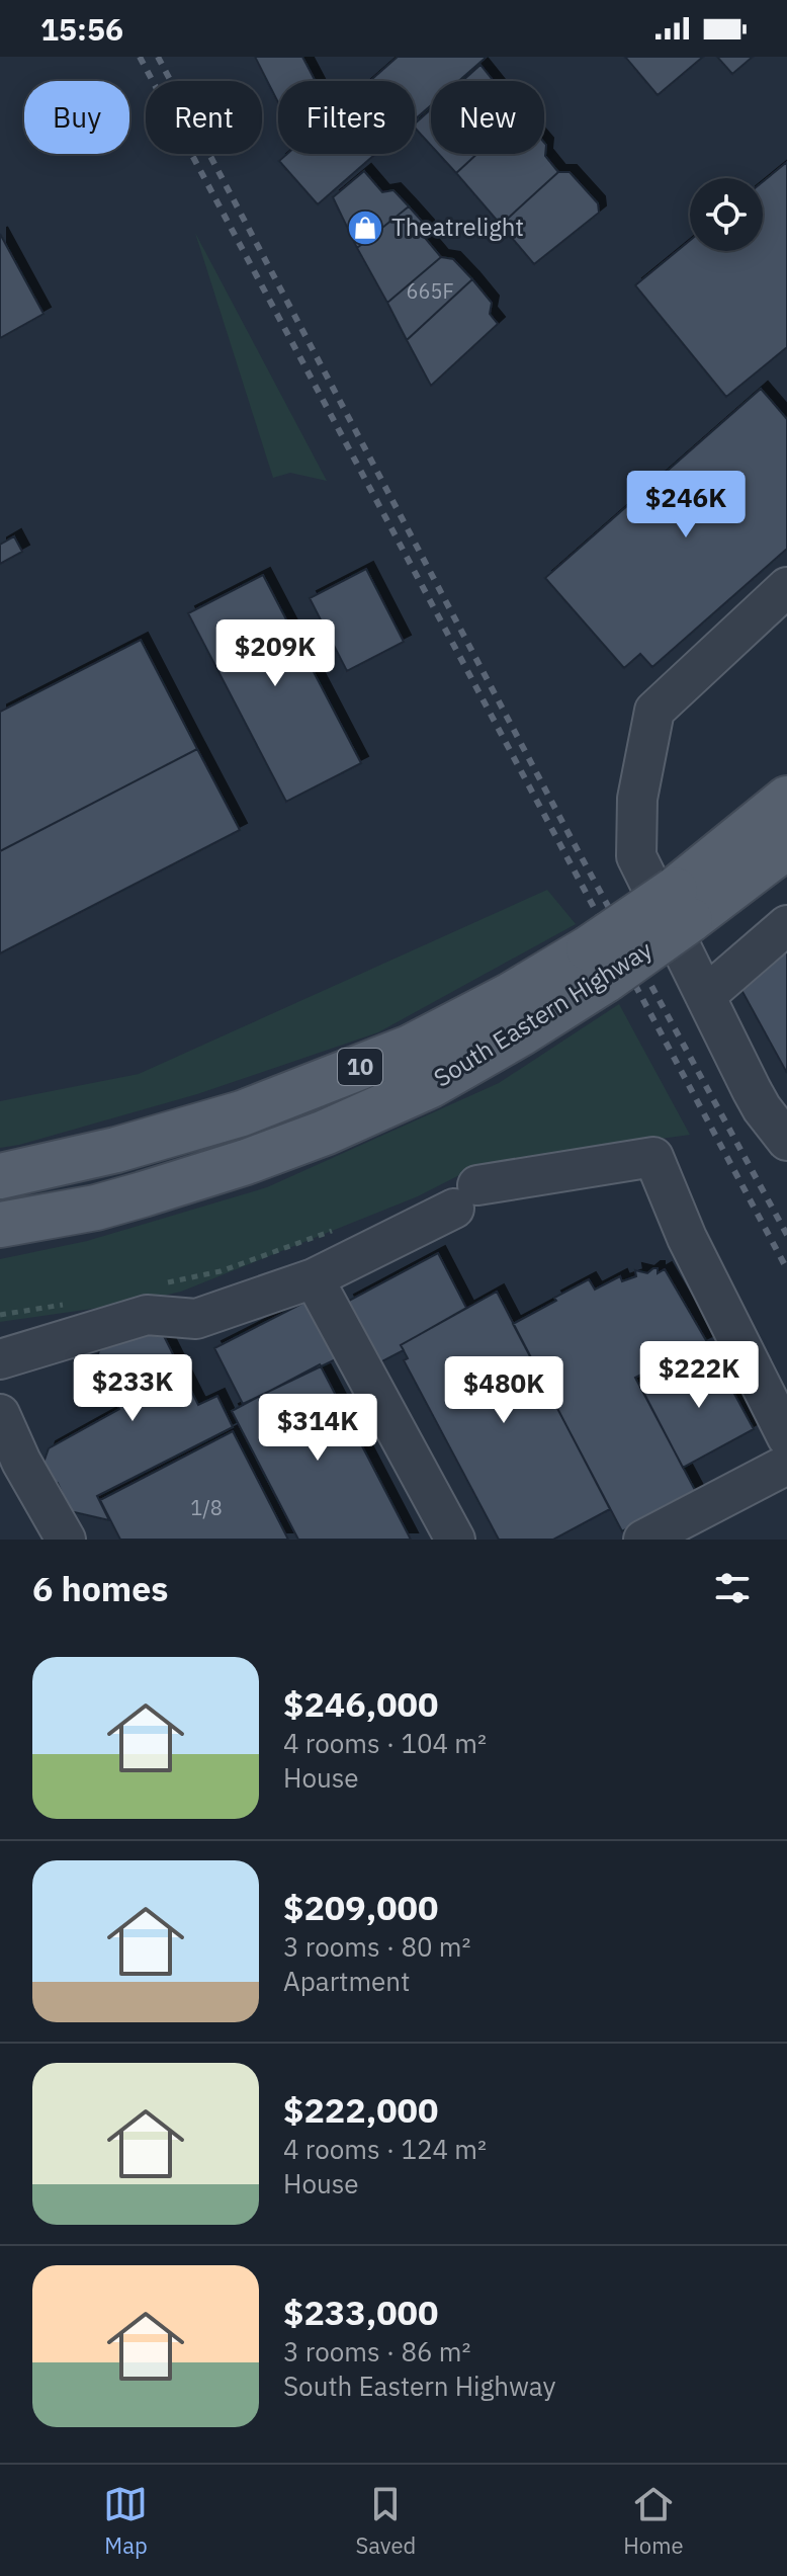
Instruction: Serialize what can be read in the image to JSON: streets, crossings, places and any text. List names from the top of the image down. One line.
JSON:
{"streets":{"main road":["South Eastern Highway","10"]},"places":{"shop":["Theatrelight"]},"house_numbers":["665F","1/8"],"page":{"status":"15:56","chip":["Buy","Rent","Filters","New"],"price":["$246K","$209K","$222K","$233K","$480K","$314K"],"heading":"6 homes","list":[{"name":"$246,000","note":"4 rooms · 104 m² · House"},{"name":"$209,000","note":"3 rooms · 80 m² · Apartment"},{"name":"$222,000","note":"4 rooms · 124 m² · House"},{"name":"$233,000","note":"3 rooms · 86 m² · South Eastern Highway"}],"tabs":["Map","Saved","Home"]}}
